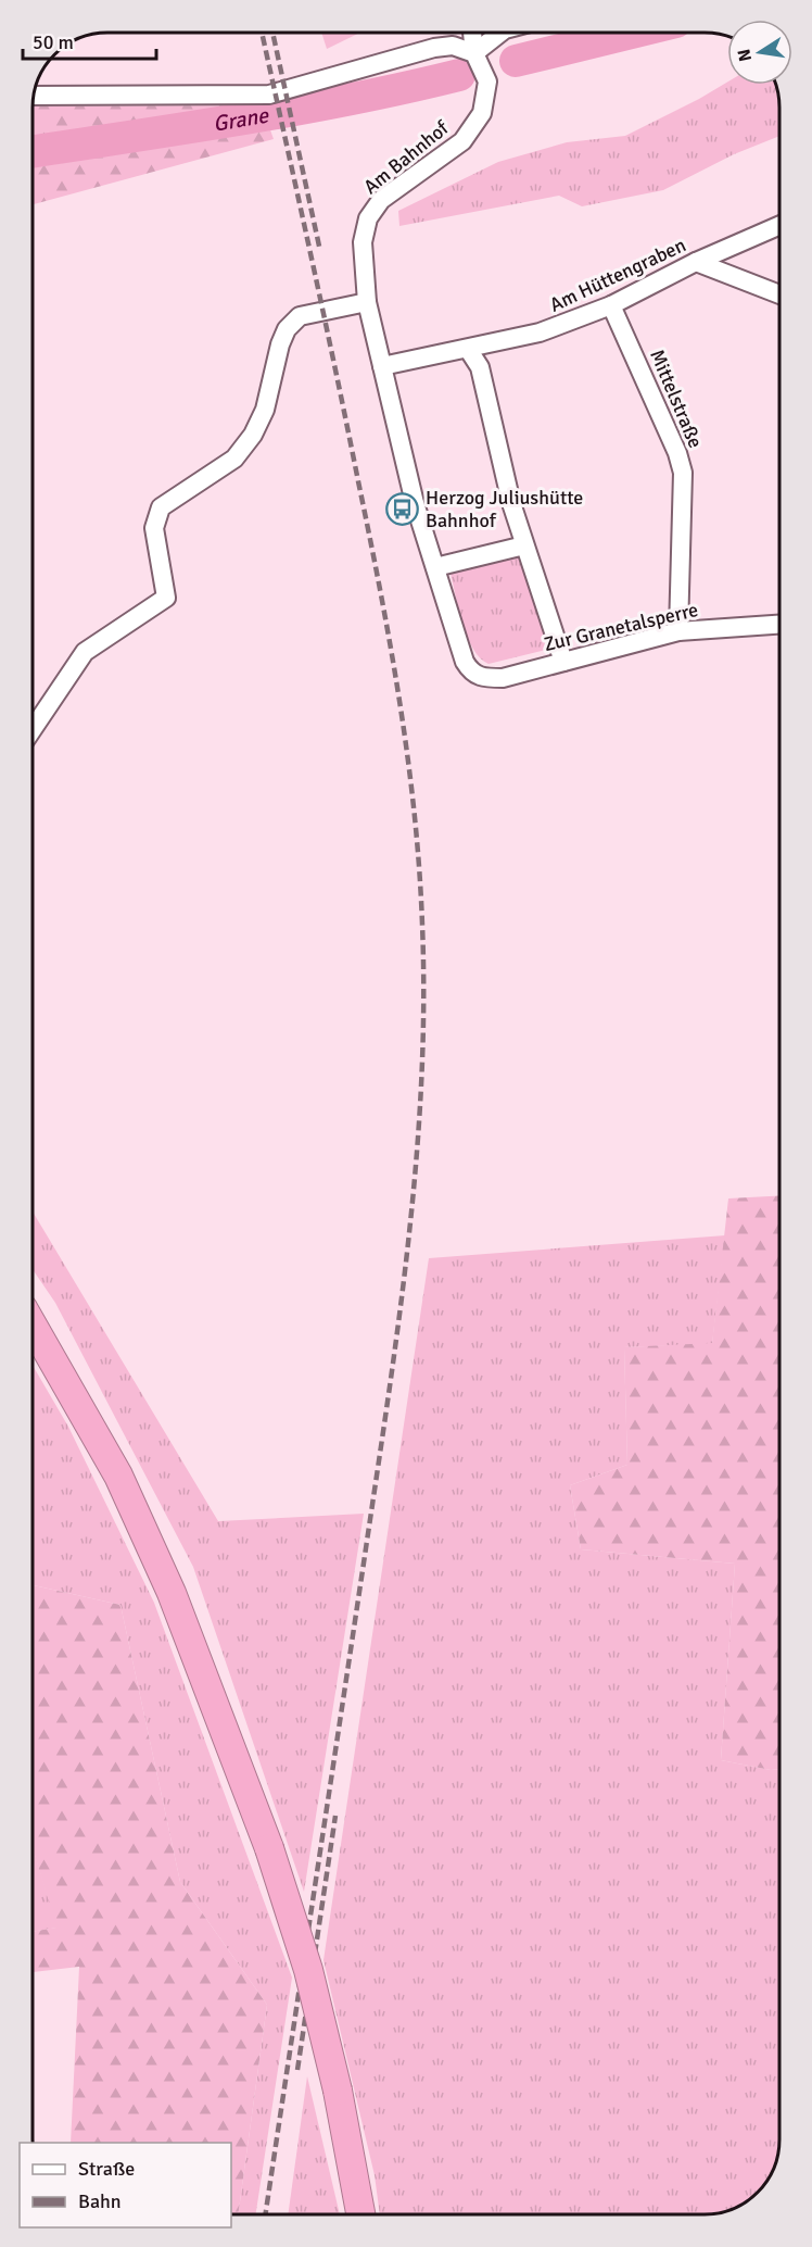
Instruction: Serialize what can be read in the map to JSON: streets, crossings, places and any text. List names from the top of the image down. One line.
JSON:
{"streets":{"street":["Am Bahnhof","Am Hüttengraben","Mittelstraße","Zur Granetalsperre"]},"crossings":[["Am Bahnhof","Am Hüttengraben"],["Am Bahnhof","Zur Granetalsperre"],["Am Hüttengraben","Mittelstraße"],["Mittelstraße","Zur Granetalsperre"]],"water":["Grane"],"places":{"bus stop":["Herzog Juliushütte Bahnhof"]},"legend":["Straße","Bahn"],"scale_bar":"50 m","north":"left"}
